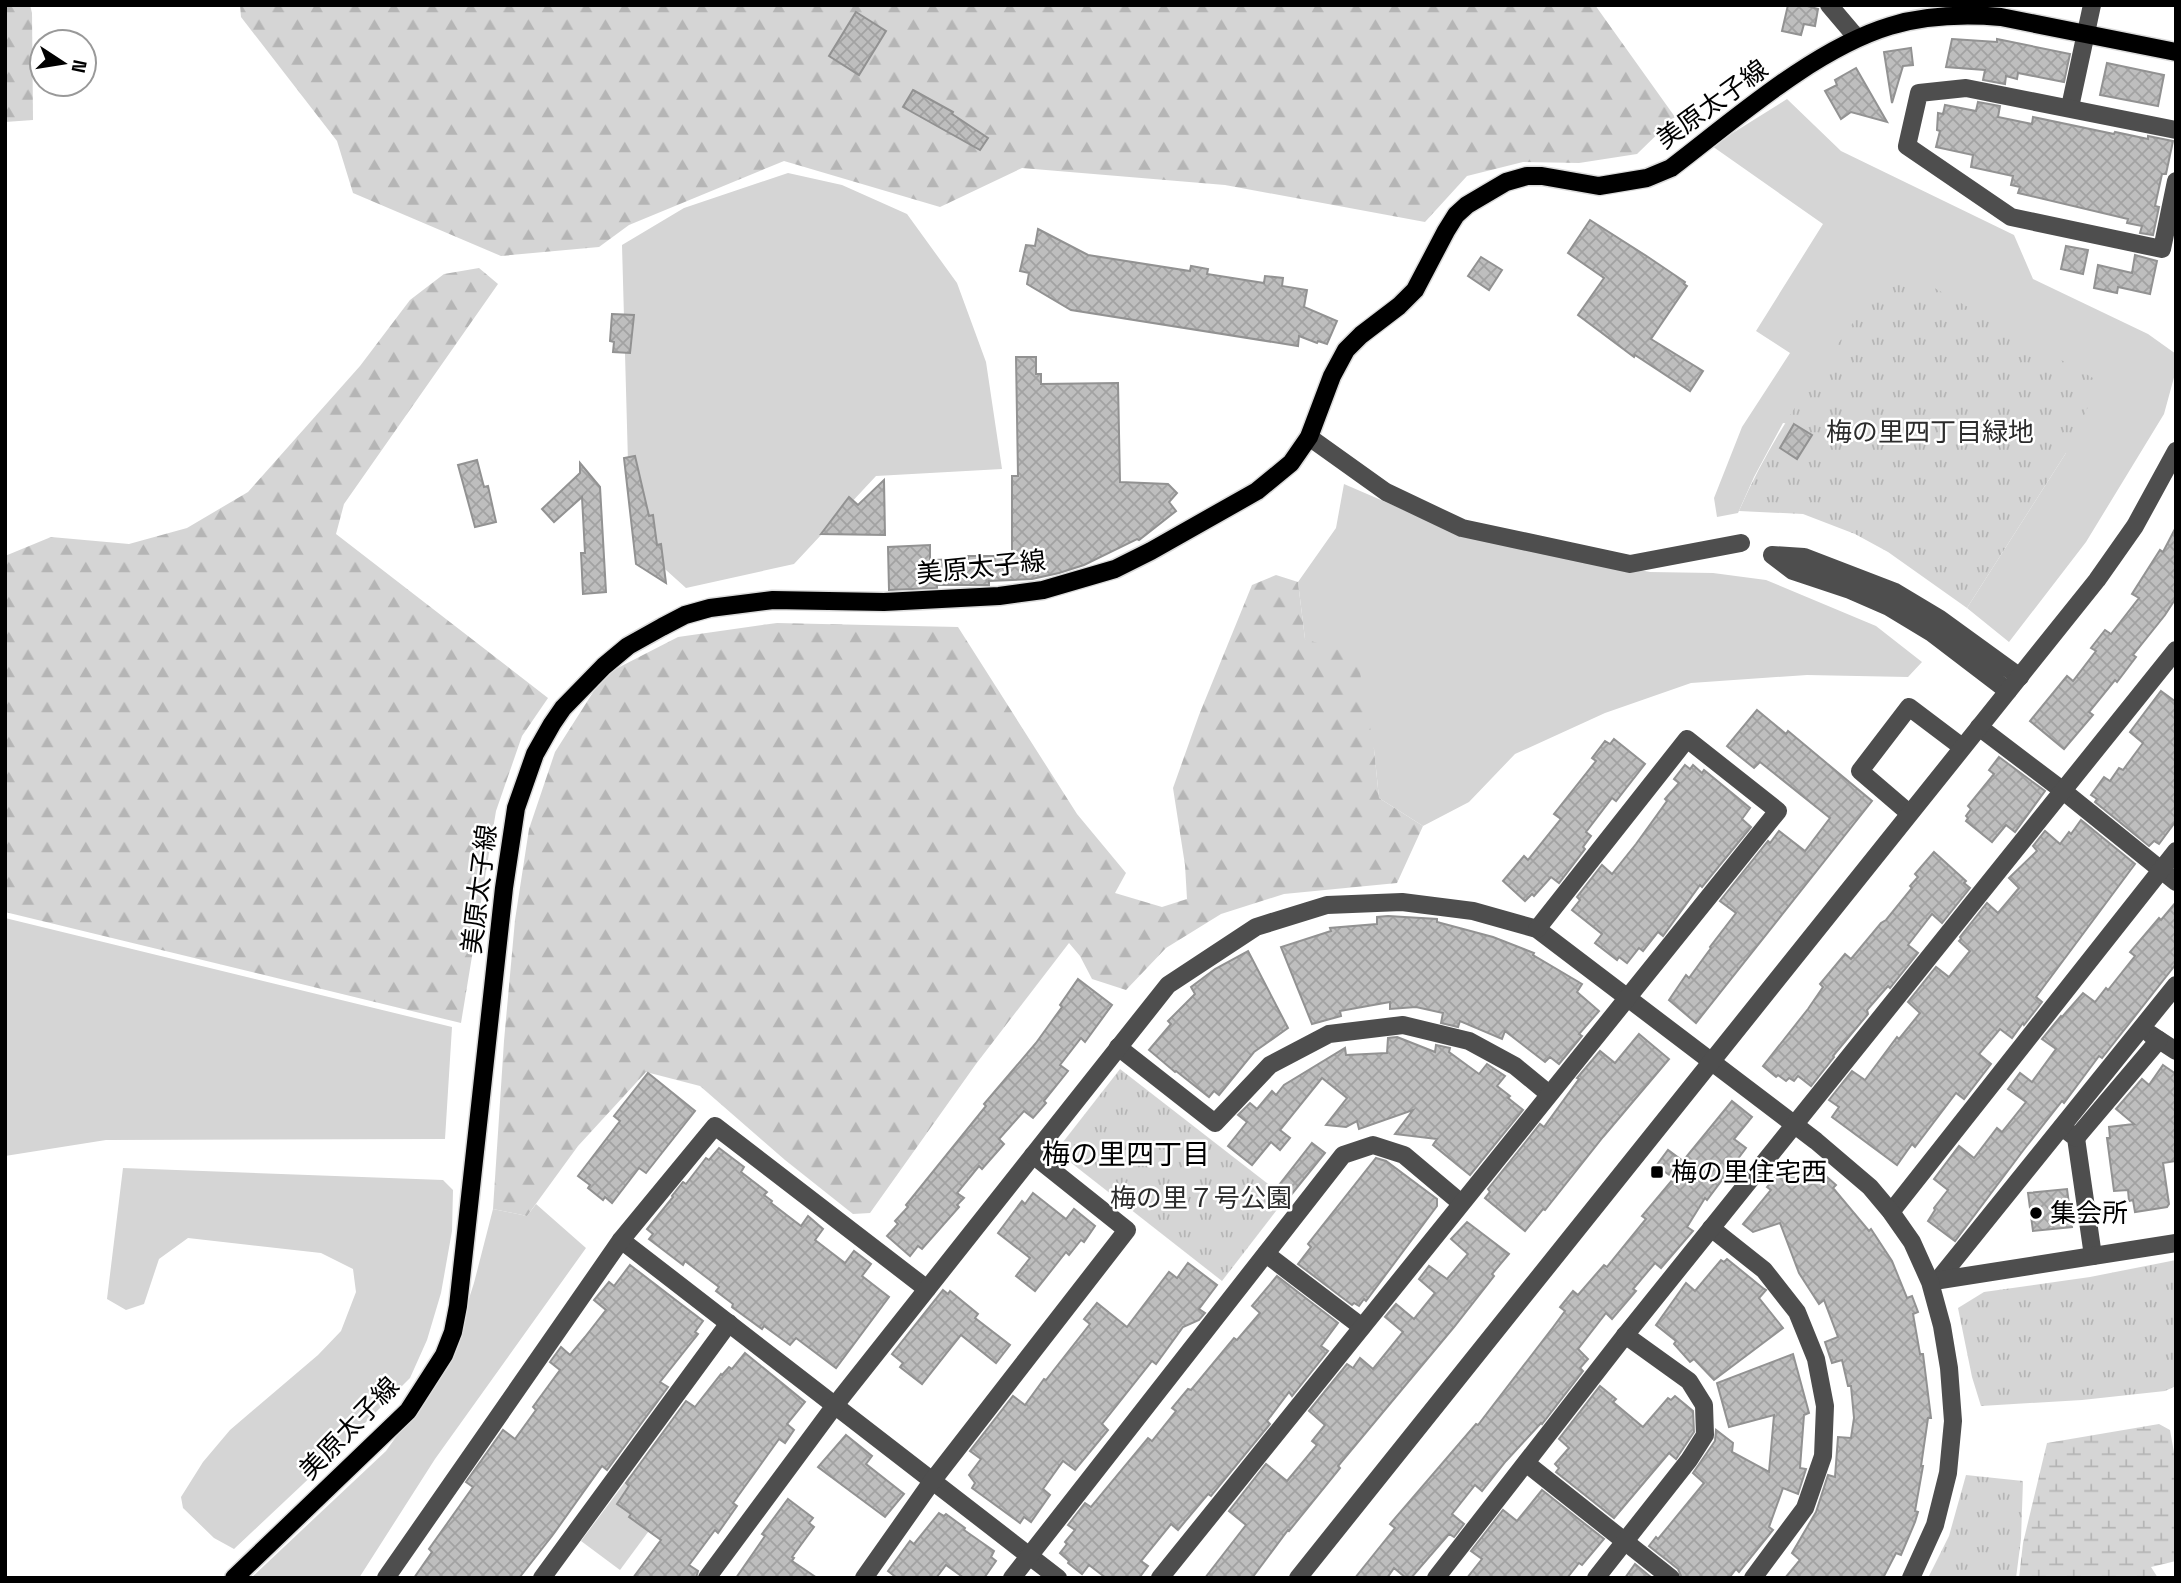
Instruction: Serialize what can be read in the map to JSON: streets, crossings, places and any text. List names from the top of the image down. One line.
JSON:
{"streets":{"main road":["美原太子線"]},"districts":["梅の里四丁目"],"parks":["梅の里四丁目緑地","梅の里７号公園"],"places":{"transit":["梅の里住宅西"],"other":["集会所"]},"north":"right"}
